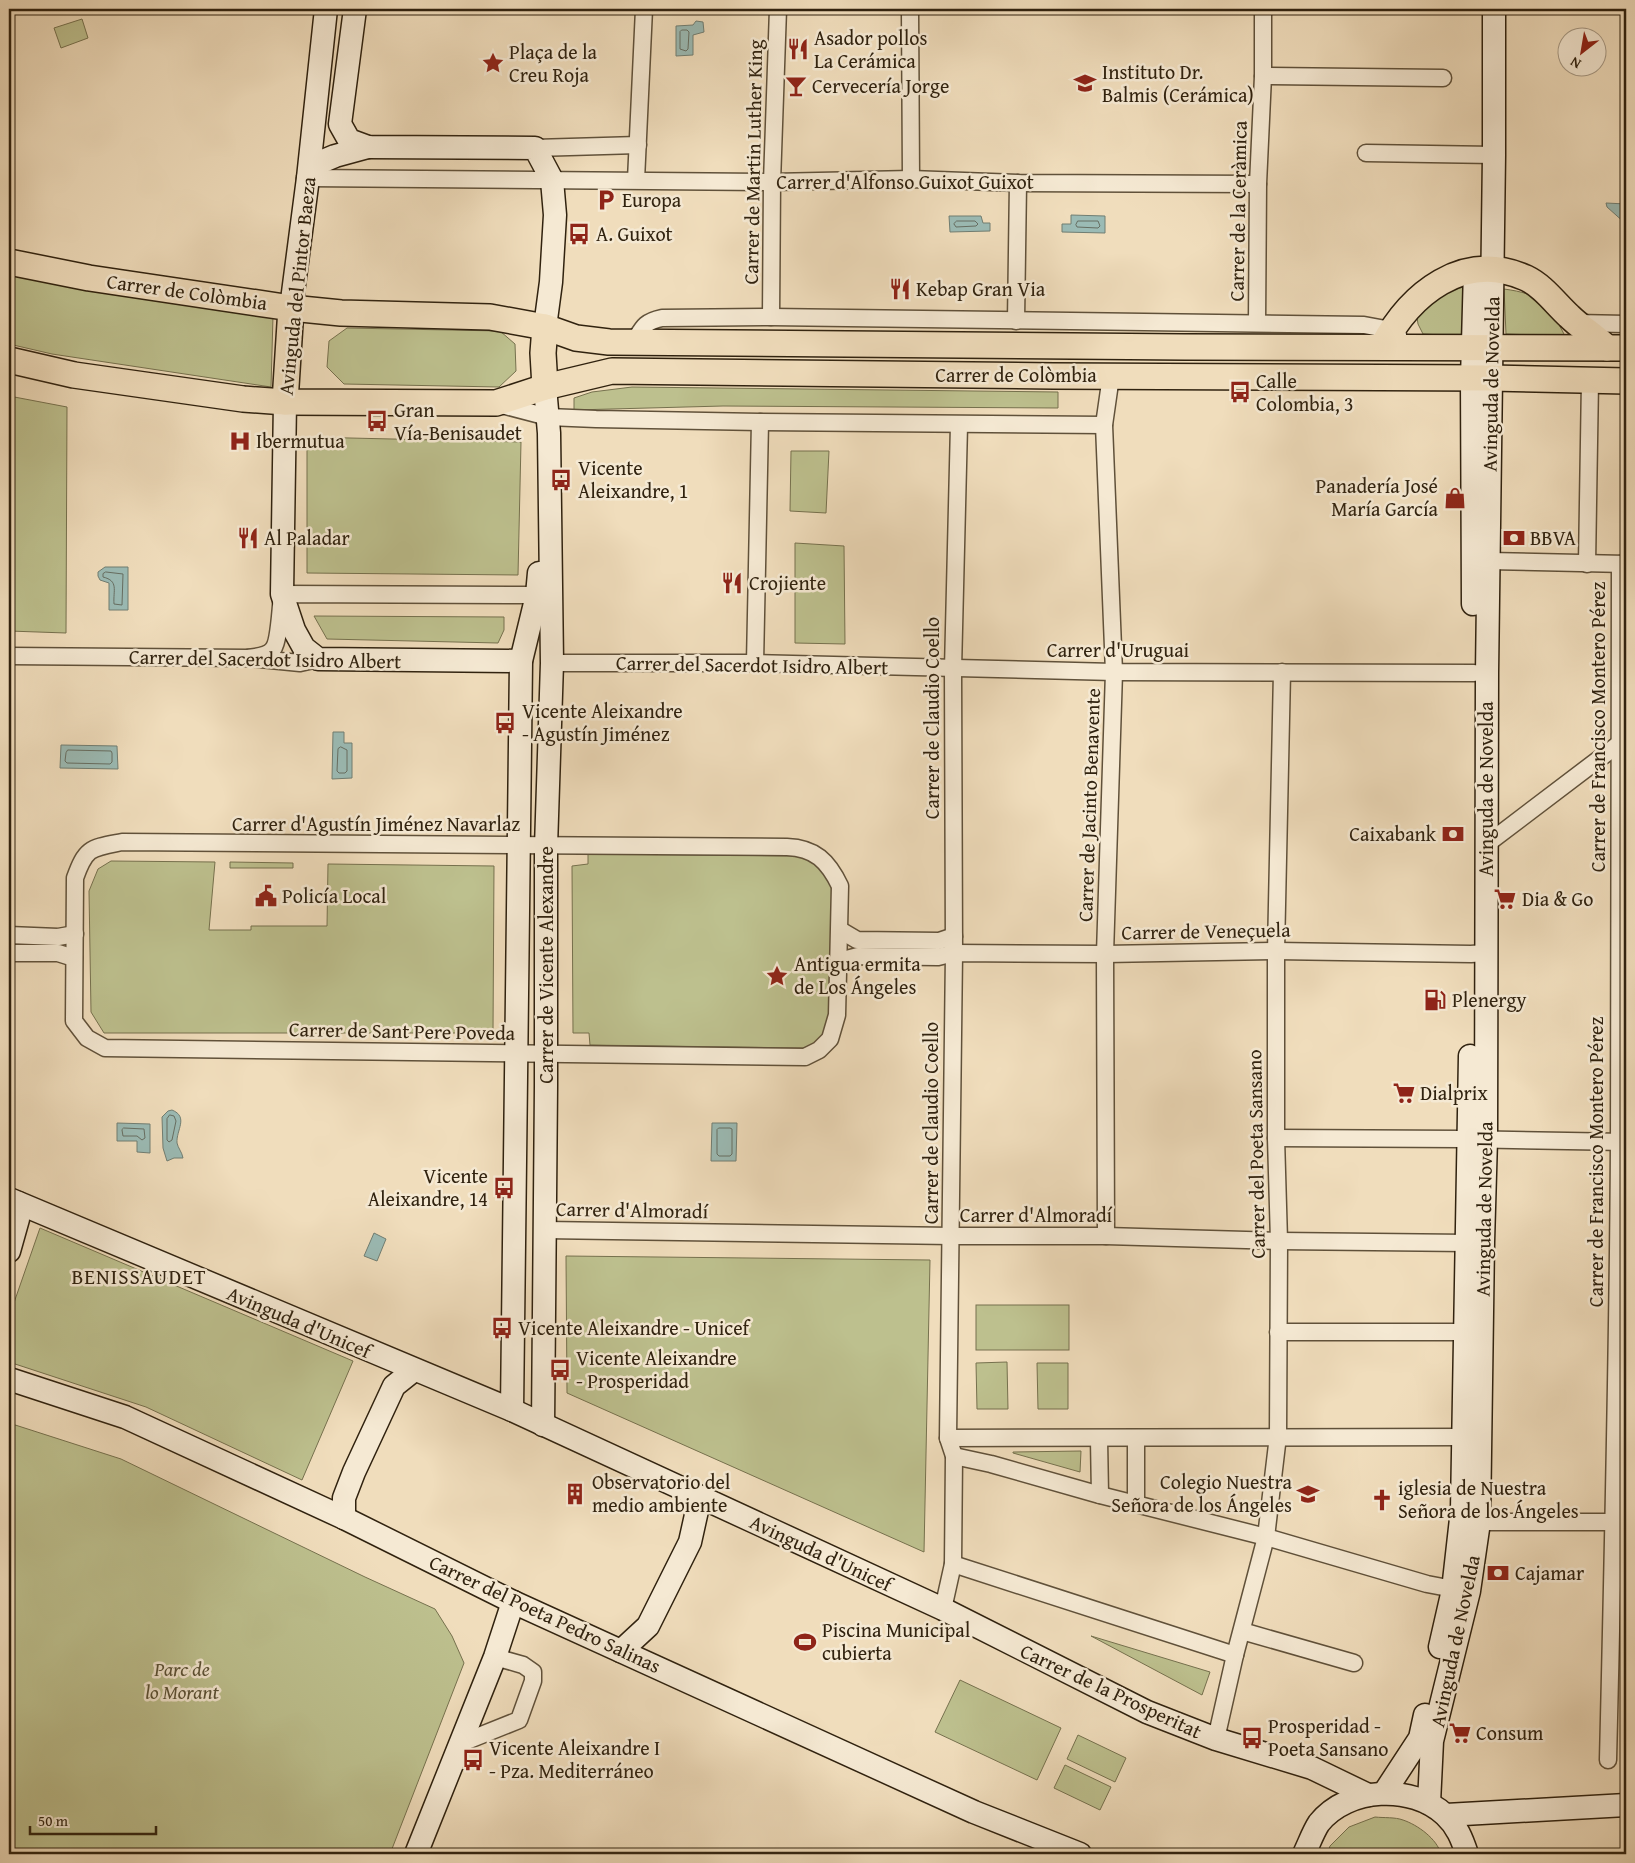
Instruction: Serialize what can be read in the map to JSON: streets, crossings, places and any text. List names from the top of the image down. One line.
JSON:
{"streets":{"main road":["Avinguda del Pintor Baeza","Carrer de Colòmbia","Avinguda de Novelda","Carrer del Sacerdot Isidro Albert","Carrer de Vicente Alexandre","Avinguda d'Unicef","Carrer del Poeta Pedro Salinas","Carrer de la Prosperitat"],"street":["Carrer de Martin Luther King","Carrer d'Alfonso Guixot Guixot","Carrer de la Ceràmica","Carrer d'Uruguai","Carrer de Claudio Coello","Carrer de Francisco Montero Pérez","Carrer de Jacinto Benavente","Carrer d'Agustín Jiménez Navarlaz","Carrer de Veneçuela","Carrer de Sant Pere Poveda","Carrer del Poeta Sansano","Carrer d'Almoradí"]},"crossings":[["Carrer de Martin Luther King","Carrer d'Alfonso Guixot Guixot"],["Carrer de Martin Luther King","Carrer de Colòmbia"],["Carrer d'Alfonso Guixot Guixot","Carrer de la Ceràmica"],["Carrer d'Alfonso Guixot Guixot","Avinguda del Pintor Baeza"],["Carrer de la Ceràmica","Carrer de Colòmbia"],["Avinguda del Pintor Baeza","Carrer de Colòmbia"],["Avinguda del Pintor Baeza","Carrer del Sacerdot Isidro Albert"],["Carrer de Colòmbia","Avinguda de Novelda"],["Carrer de Colòmbia","Carrer de Claudio Coello"],["Carrer de Colòmbia","Carrer de Francisco Montero Pérez"],["Carrer de Colòmbia","Carrer de Jacinto Benavente"],["Carrer de Colòmbia","Carrer de Vicente Alexandre"],["Avinguda de Novelda","Carrer d'Uruguai"],["Avinguda de Novelda","Carrer de Veneçuela"],["Avinguda de Novelda","Carrer d'Almoradí"],["Avinguda de Novelda","Carrer de la Prosperitat"],["Carrer d'Uruguai","Carrer del Sacerdot Isidro Albert"],["Carrer d'Uruguai","Carrer de Claudio Coello"],["Carrer d'Uruguai","Carrer de Jacinto Benavente"],["Carrer d'Uruguai","Carrer del Poeta Sansano"],["Carrer del Sacerdot Isidro Albert","Carrer de Claudio Coello"],["Carrer del Sacerdot Isidro Albert","Carrer de Vicente Alexandre"],["Carrer de Claudio Coello","Carrer de Veneçuela"],["Carrer de Claudio Coello","Carrer d'Almoradí"],["Carrer de Claudio Coello","Avinguda d'Unicef"],["Carrer de Claudio Coello","Carrer de la Prosperitat"],["Carrer de Jacinto Benavente","Carrer de Veneçuela"],["Carrer de Jacinto Benavente","Carrer d'Almoradí"],["Carrer d'Agustín Jiménez Navarlaz","Carrer de Vicente Alexandre"],["Carrer d'Agustín Jiménez Navarlaz","Carrer de Sant Pere Poveda"],["Carrer de Veneçuela","Carrer de Sant Pere Poveda"],["Carrer de Veneçuela","Carrer del Poeta Sansano"],["Carrer de Vicente Alexandre","Carrer de Sant Pere Poveda"],["Carrer de Vicente Alexandre","Carrer d'Almoradí"],["Carrer de Vicente Alexandre","Avinguda d'Unicef"],["Carrer del Poeta Sansano","Carrer d'Almoradí"],["Carrer del Poeta Sansano","Carrer de la Prosperitat"],["Avinguda d'Unicef","Carrer de la Prosperitat"]],"districts":["BENISSAUDET"],"parks":["Parc de lo Morant"],"places":{"restaurant":["Asador pollos La Cerámica","Kebap Gran Via","Al Paladar","Crojiente"],"place":["Plaça de la Creu Roja","Antigua ermita de Los Ángeles"],"school or university":["Instituto Dr. Balmis (Cerámica)","Colegio Nuestra Señora de los Ángeles"],"bar":["Cervecería Jorge"],"parking":["Europa"],"bus stop":["A. Guixot","Calle Colombia, 3","Gran Vía-Benisaudet","Vicente Aleixandre, 1","Vicente Aleixandre - Agustín Jiménez","Vicente Aleixandre, 14","Vicente Aleixandre - Unicef","Vicente Aleixandre - Prosperidad","Prosperidad - Poeta Sansano","Vicente Aleixandre I - Pza. Mediterráneo"],"hospital":["Ibermutua"],"shop":["Panadería José María García"],"bank":["BBVA","Caixabank","Cajamar"],"public building":["Policía Local"],"supermarket":["Dia & Go","Dialprix","Consum"],"fuel station":["Plenergy"],"building":["Observatorio del medio ambiente"],"church":["iglesia de Nuestra Señora de los Ángeles"],"sports":["Piscina Municipal cubierta"]},"scale_bar":"50 m","north":"bottom left"}
